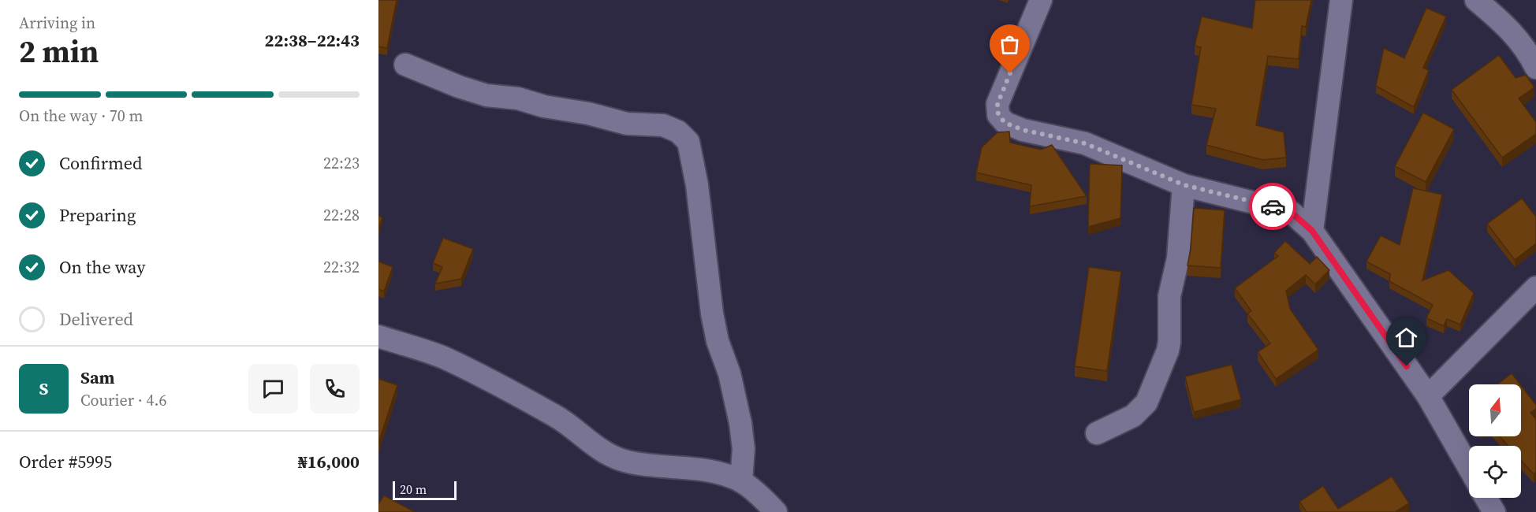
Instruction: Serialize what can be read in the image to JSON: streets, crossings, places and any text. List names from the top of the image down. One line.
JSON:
{"scale_bar":"20 m","north":"top","page":{"heading":["2 min","Arriving in","22:38–22:43"],"panel":["Sam","Courier · 4.6","Order #5995","₦16,000"],"bar":"On the way · 70 m","list":[["Confirmed","22:23"],["Preparing","22:28"],["On the way","22:32"],"Delivered"],"round":"S","scale":"20 m"}}
